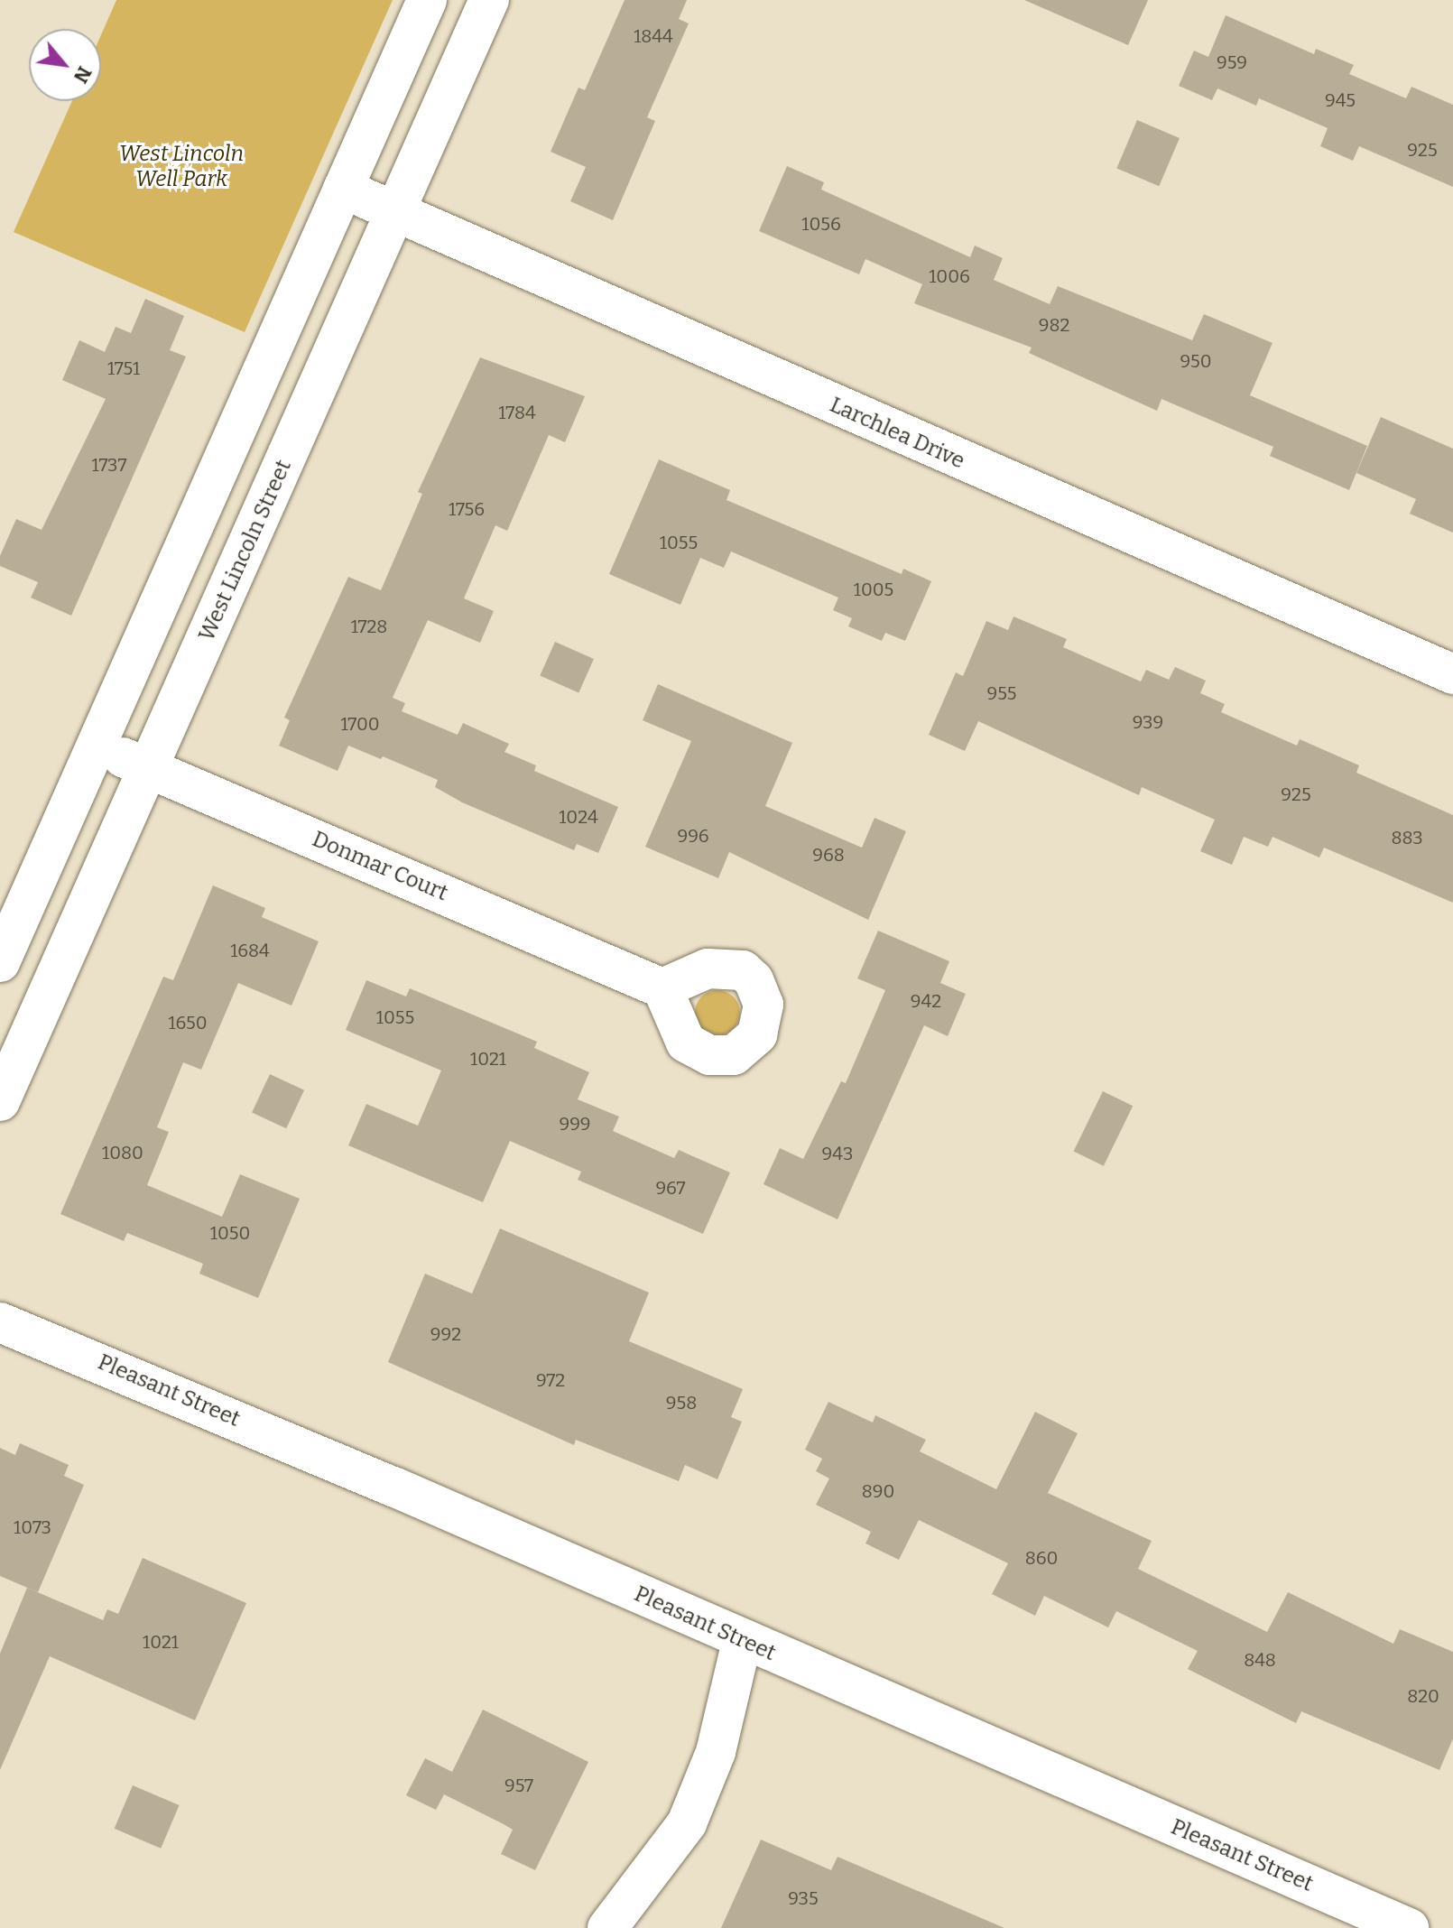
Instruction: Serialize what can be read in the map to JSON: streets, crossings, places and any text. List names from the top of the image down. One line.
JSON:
{"streets":{"street":["Larchlea Drive","West Lincoln Street","Donmar Court","Pleasant Street"]},"crossings":[["Larchlea Drive","West Lincoln Street"],["West Lincoln Street","Donmar Court"]],"parks":["West Lincoln Well Park"],"house_numbers":["1844","959","945","925","1056","1006","982","950","1751","1784","1737","1756","1055","1005","1728","955","939","1700","925","1024","996","883","968","1684","942","1055","1650","1021","999","1080","943","967","1050","992","972","958","890","1073","860","1021","848","820","957","935"],"north":"bottom right"}
